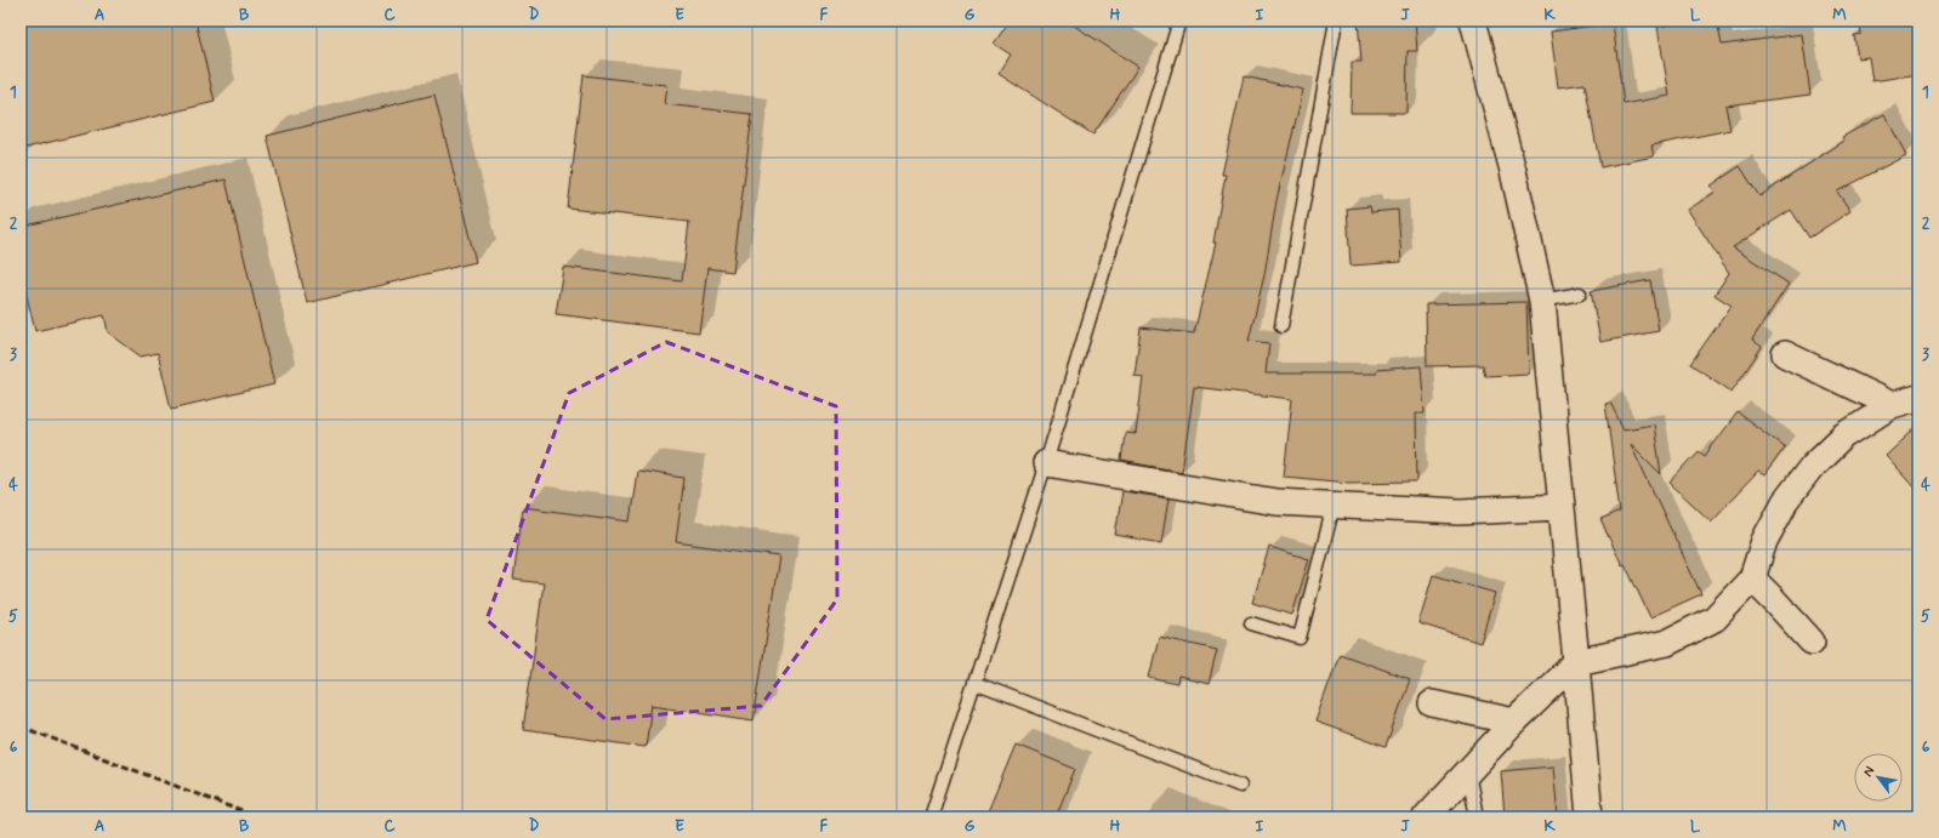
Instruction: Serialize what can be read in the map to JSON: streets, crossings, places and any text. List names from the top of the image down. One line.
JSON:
{"north":"top left","grid":{"columns":["A","B","C","D","E","F","G","H","I","J","K","L","M"],"rows":["1","2","3","4","5","6"]}}
